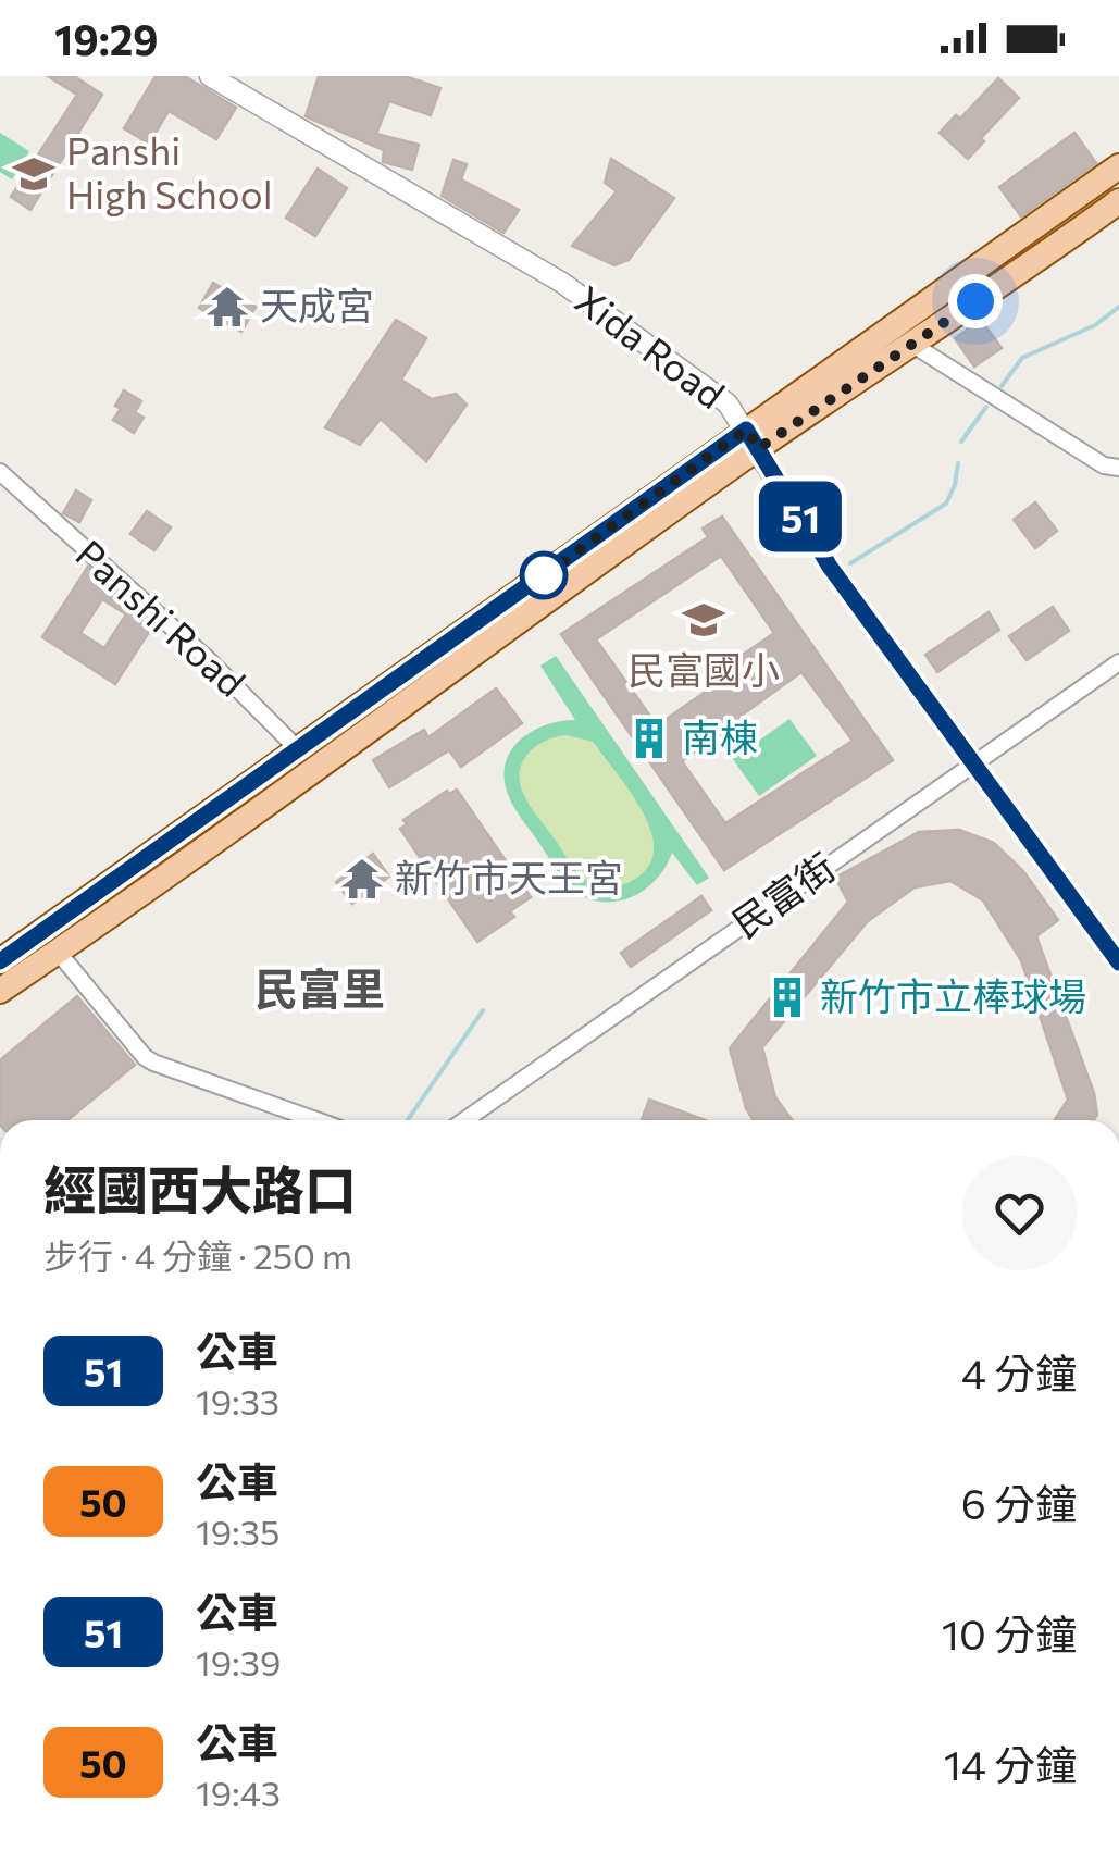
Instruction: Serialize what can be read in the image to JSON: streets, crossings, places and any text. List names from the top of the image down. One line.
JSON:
{"streets":{"street":["Xida Road","Panshi Road","民富街"]},"crossings":[["Xida Road","民富街"]],"districts":["民富里"],"places":{"school or university":["Panshi High School","民富國小"],"temple":["天成宮","新竹市天王宮"],"building":["南棟","新竹市立棒球場"]},"lines":["bus line 51"],"page":{"status":"19:29","on_map":"51","heading":["經國西大路口","步行 · 4 分鐘 · 250 m"],"list":[{"mark":"51","name":"公車","note":"19:33","value":"4 分鐘"},{"mark":"50","name":"公車","note":"19:35","value":"6 分鐘"},{"mark":"51","name":"公車","note":"19:39","value":"10 分鐘"},{"mark":"50","name":"公車","note":"19:43","value":"14 分鐘"}]}}
